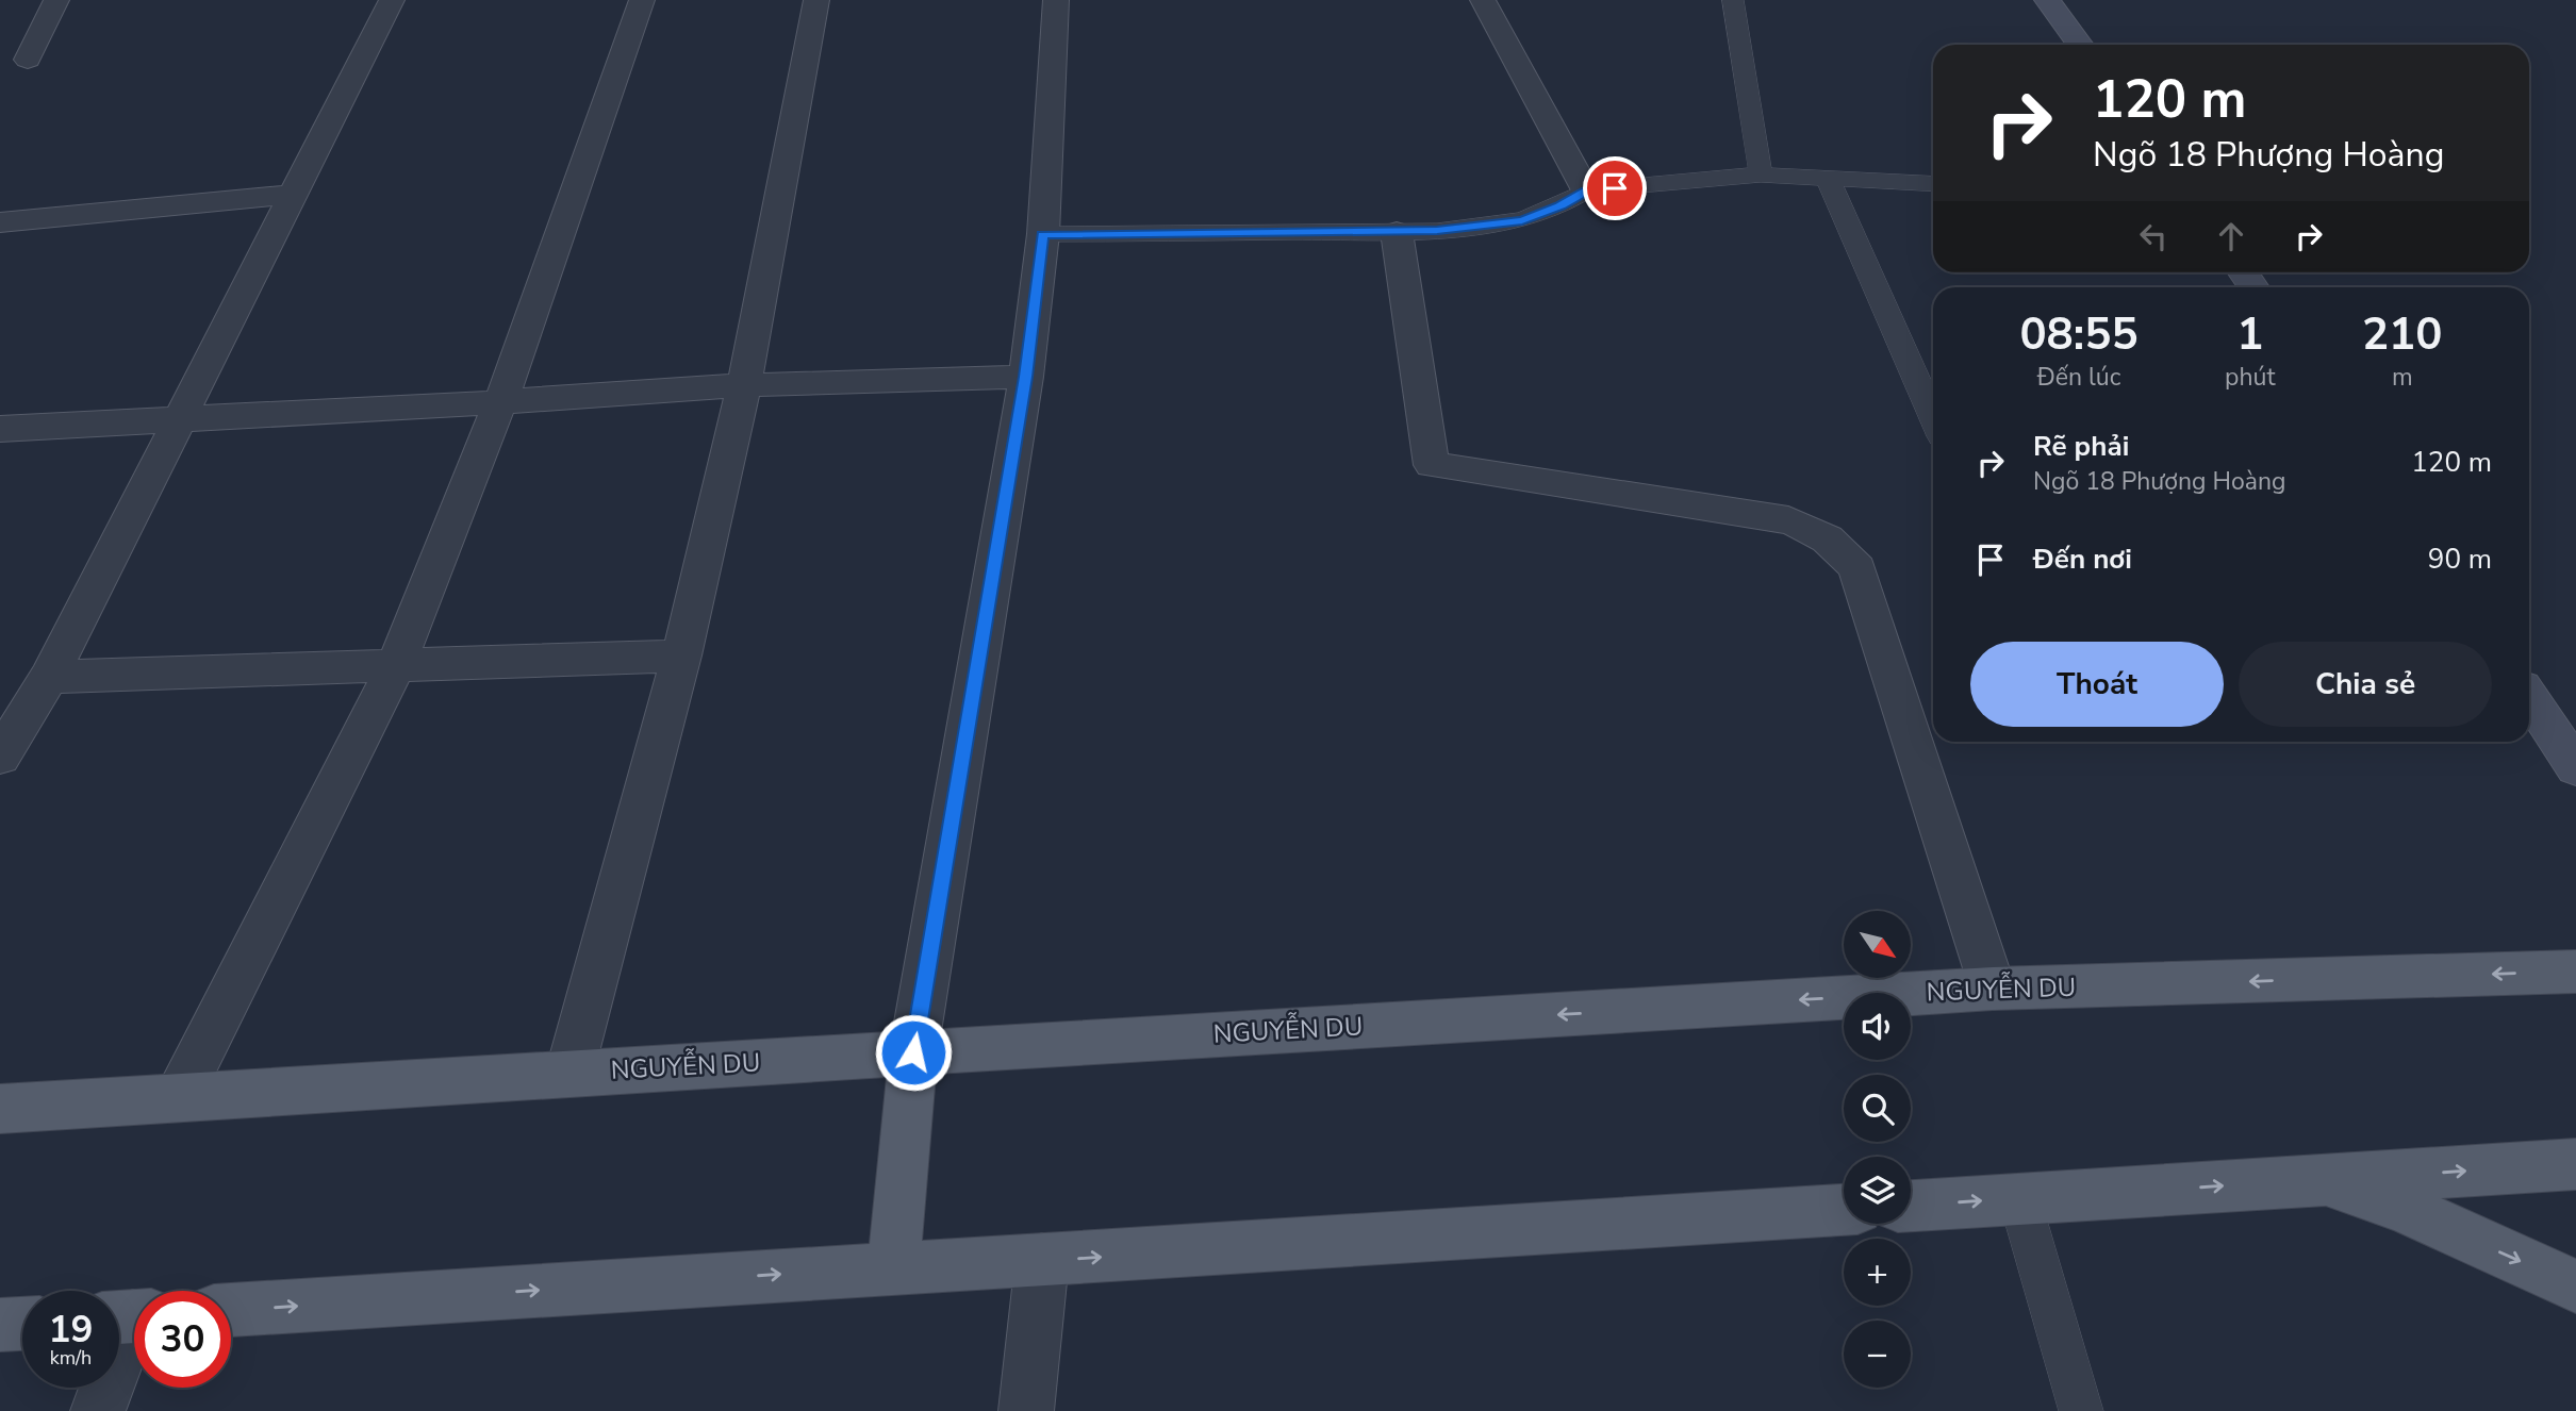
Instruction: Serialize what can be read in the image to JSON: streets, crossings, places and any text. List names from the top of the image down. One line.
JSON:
{"streets":{"main road":["NGUYỄN DU"]},"north":"bottom right","page":{"turn":["120 m","Ngõ 18 Phượng Hoàng"],"eta":["08:55","Đến lúc","1","phút","210","m"],"list":[{"name":"Rẽ phải","note":"Ngõ 18 Phượng Hoàng","value":"120 m"},{"name":"Đến nơi","value":"90 m"}],"buttons":["Thoát","Chia sẻ"],"map_buttons":["+","−"],"speed":"19 km/h","limit":"30"}}
